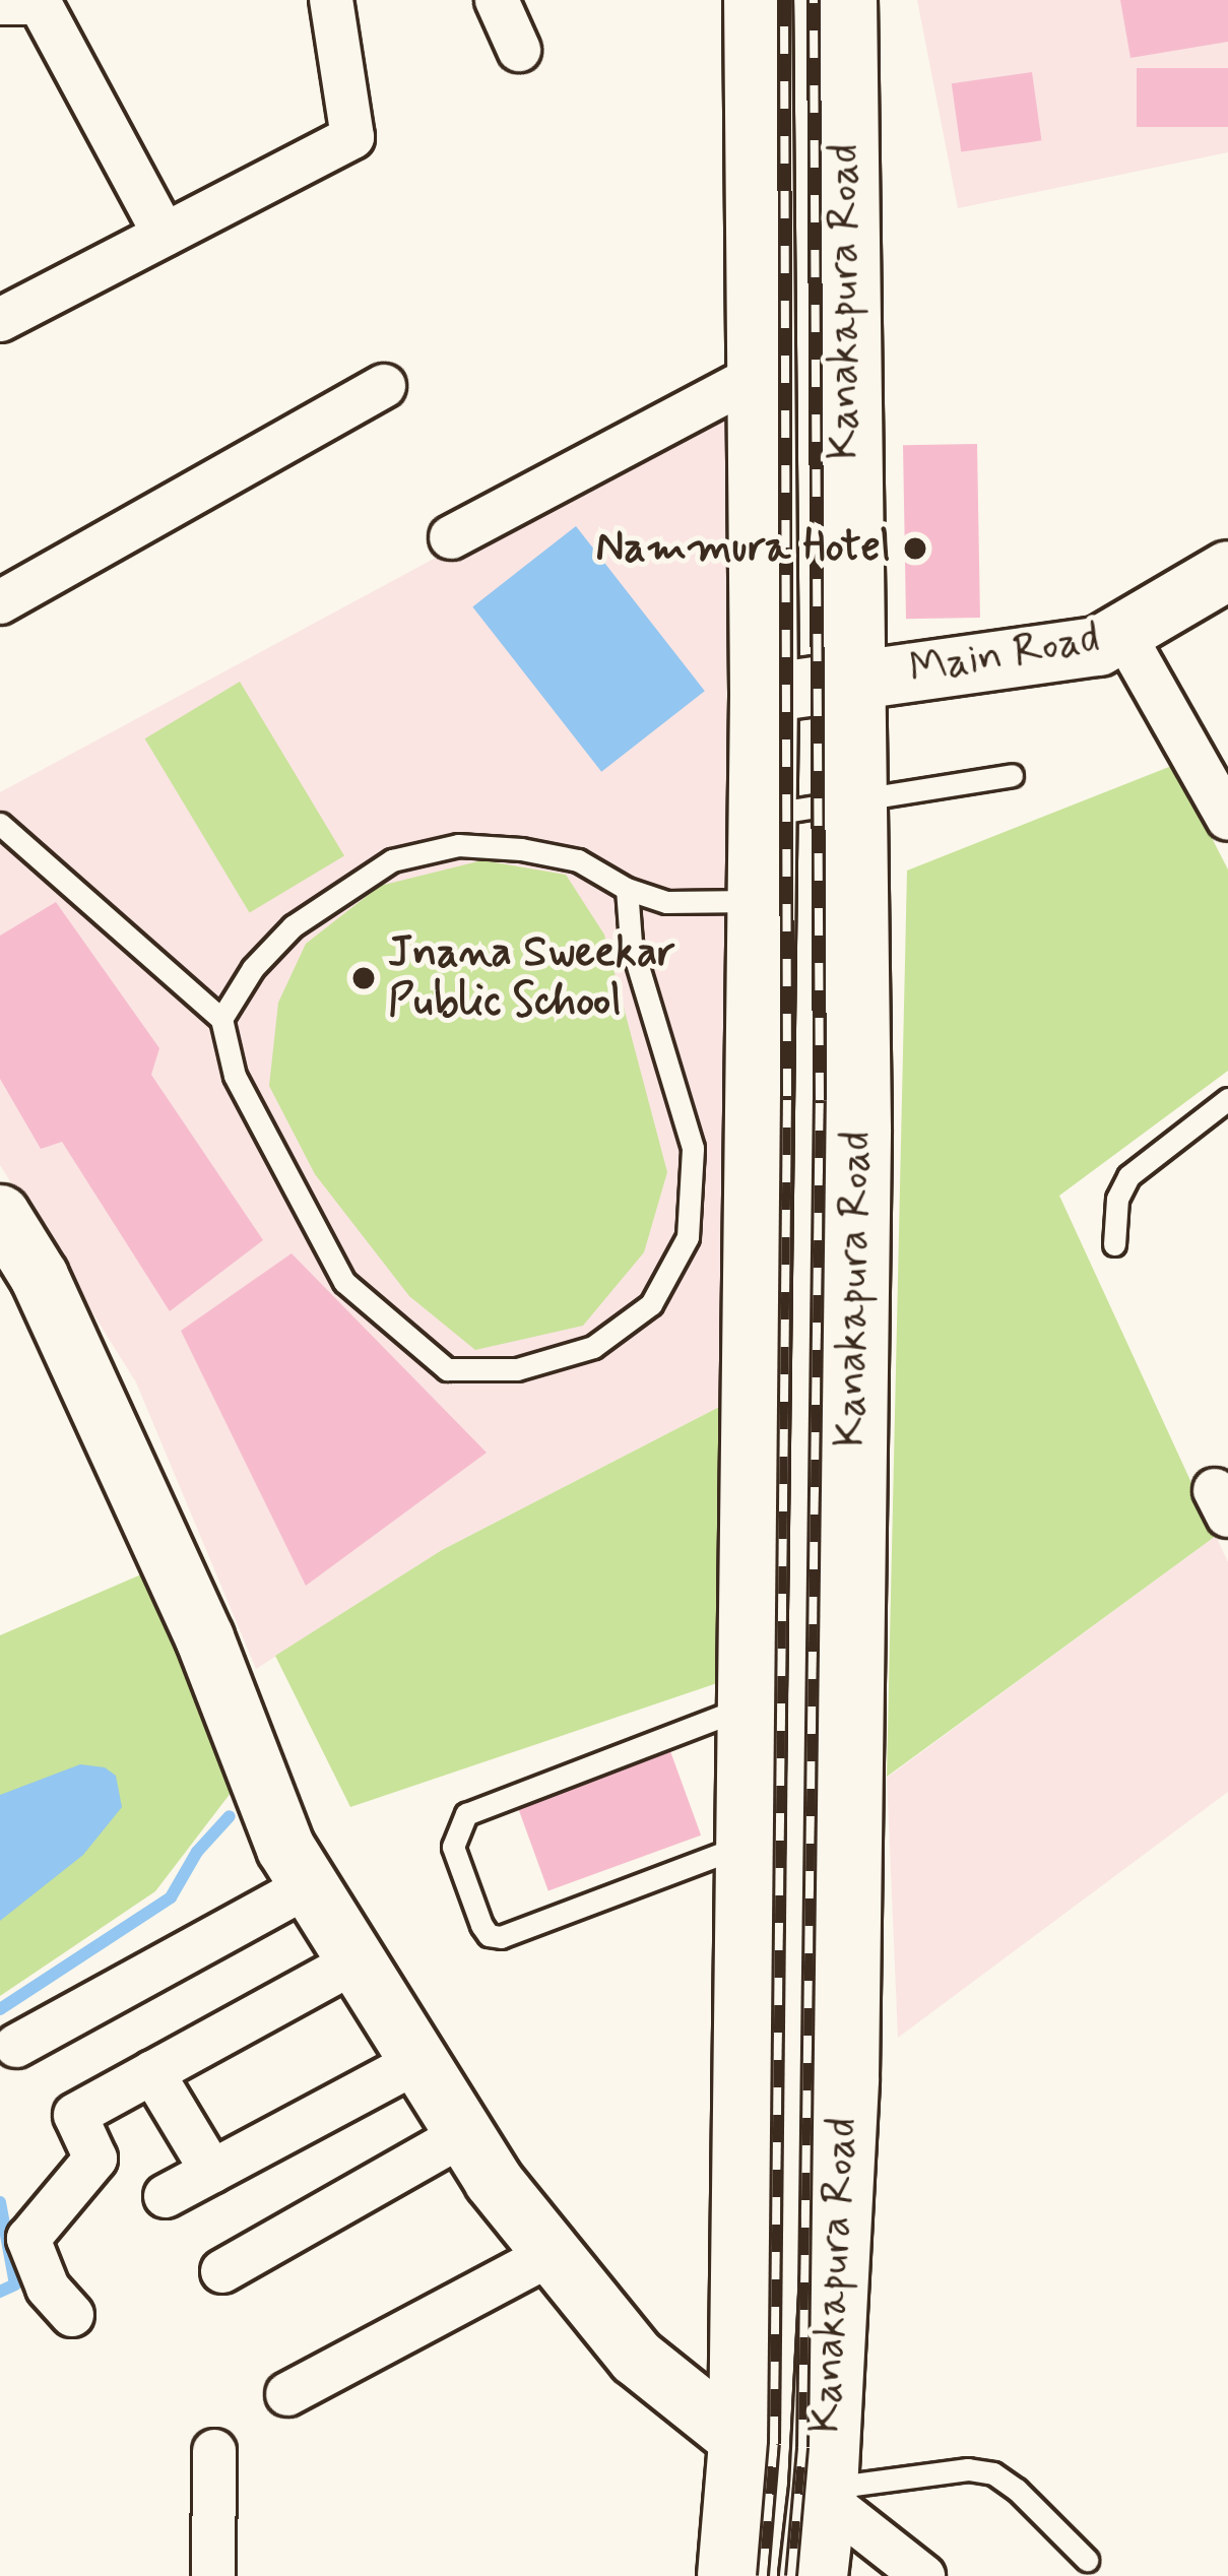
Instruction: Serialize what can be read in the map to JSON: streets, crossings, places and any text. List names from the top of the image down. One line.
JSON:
{"streets":{"highway":["Kanakapura Road"],"street":["Main Road"]},"crossings":[["Kanakapura Road","Main Road"]],"places":["Nammura Hotel","Jnana Sweekar Public School"]}
